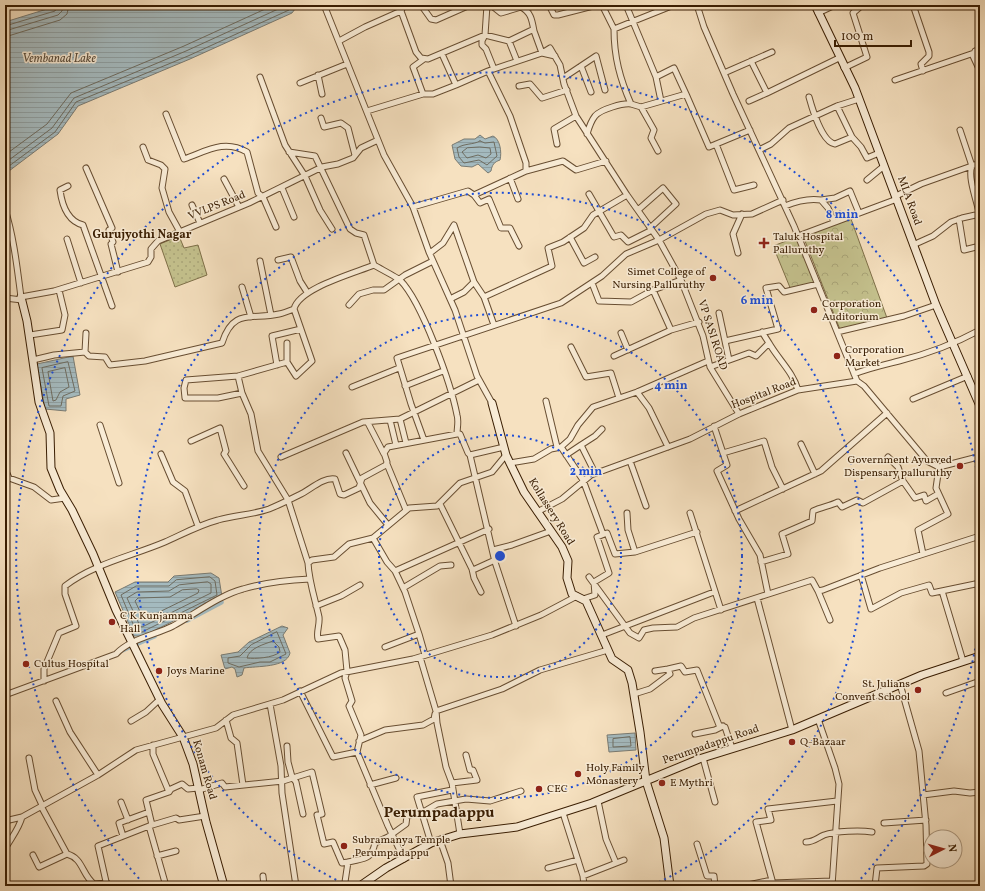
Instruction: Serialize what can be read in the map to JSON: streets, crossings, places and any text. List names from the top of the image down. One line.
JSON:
{"streets":{"street":["MLA Road","VVLPS Road","VP SASI ROAD","Hospital Road","Kollassery Road","Perumpadappu Road","Konam Road"]},"crossings":[["VVLPS Road","Konam Road"],["VP SASI ROAD","Hospital Road"],["Hospital Road","Kollassery Road"],["Kollassery Road","Perumpadappu Road"]],"districts":["Gurujyothi Nagar","Perumpadappu"],"water":["Vembanad Lake"],"places":{"health":["Taluk Hospital Palluruthy"],"other":["Simet College of Nursing Palluruthy","Corporation Auditorium","Corporation Market","Government Ayurved Dispensary palluruthy","C K Kunjamma Hall","Cultus Hospital","Joys Marine","St. Julians Convent School","Q-Bazaar","Holy Family Monastery","E Mythri","CEC","Subramanya Temple ,Perumpadappu"]},"scale_bar":"100 m","north":"right","rings":["8 min","6 min","4 min","2 min"]}
